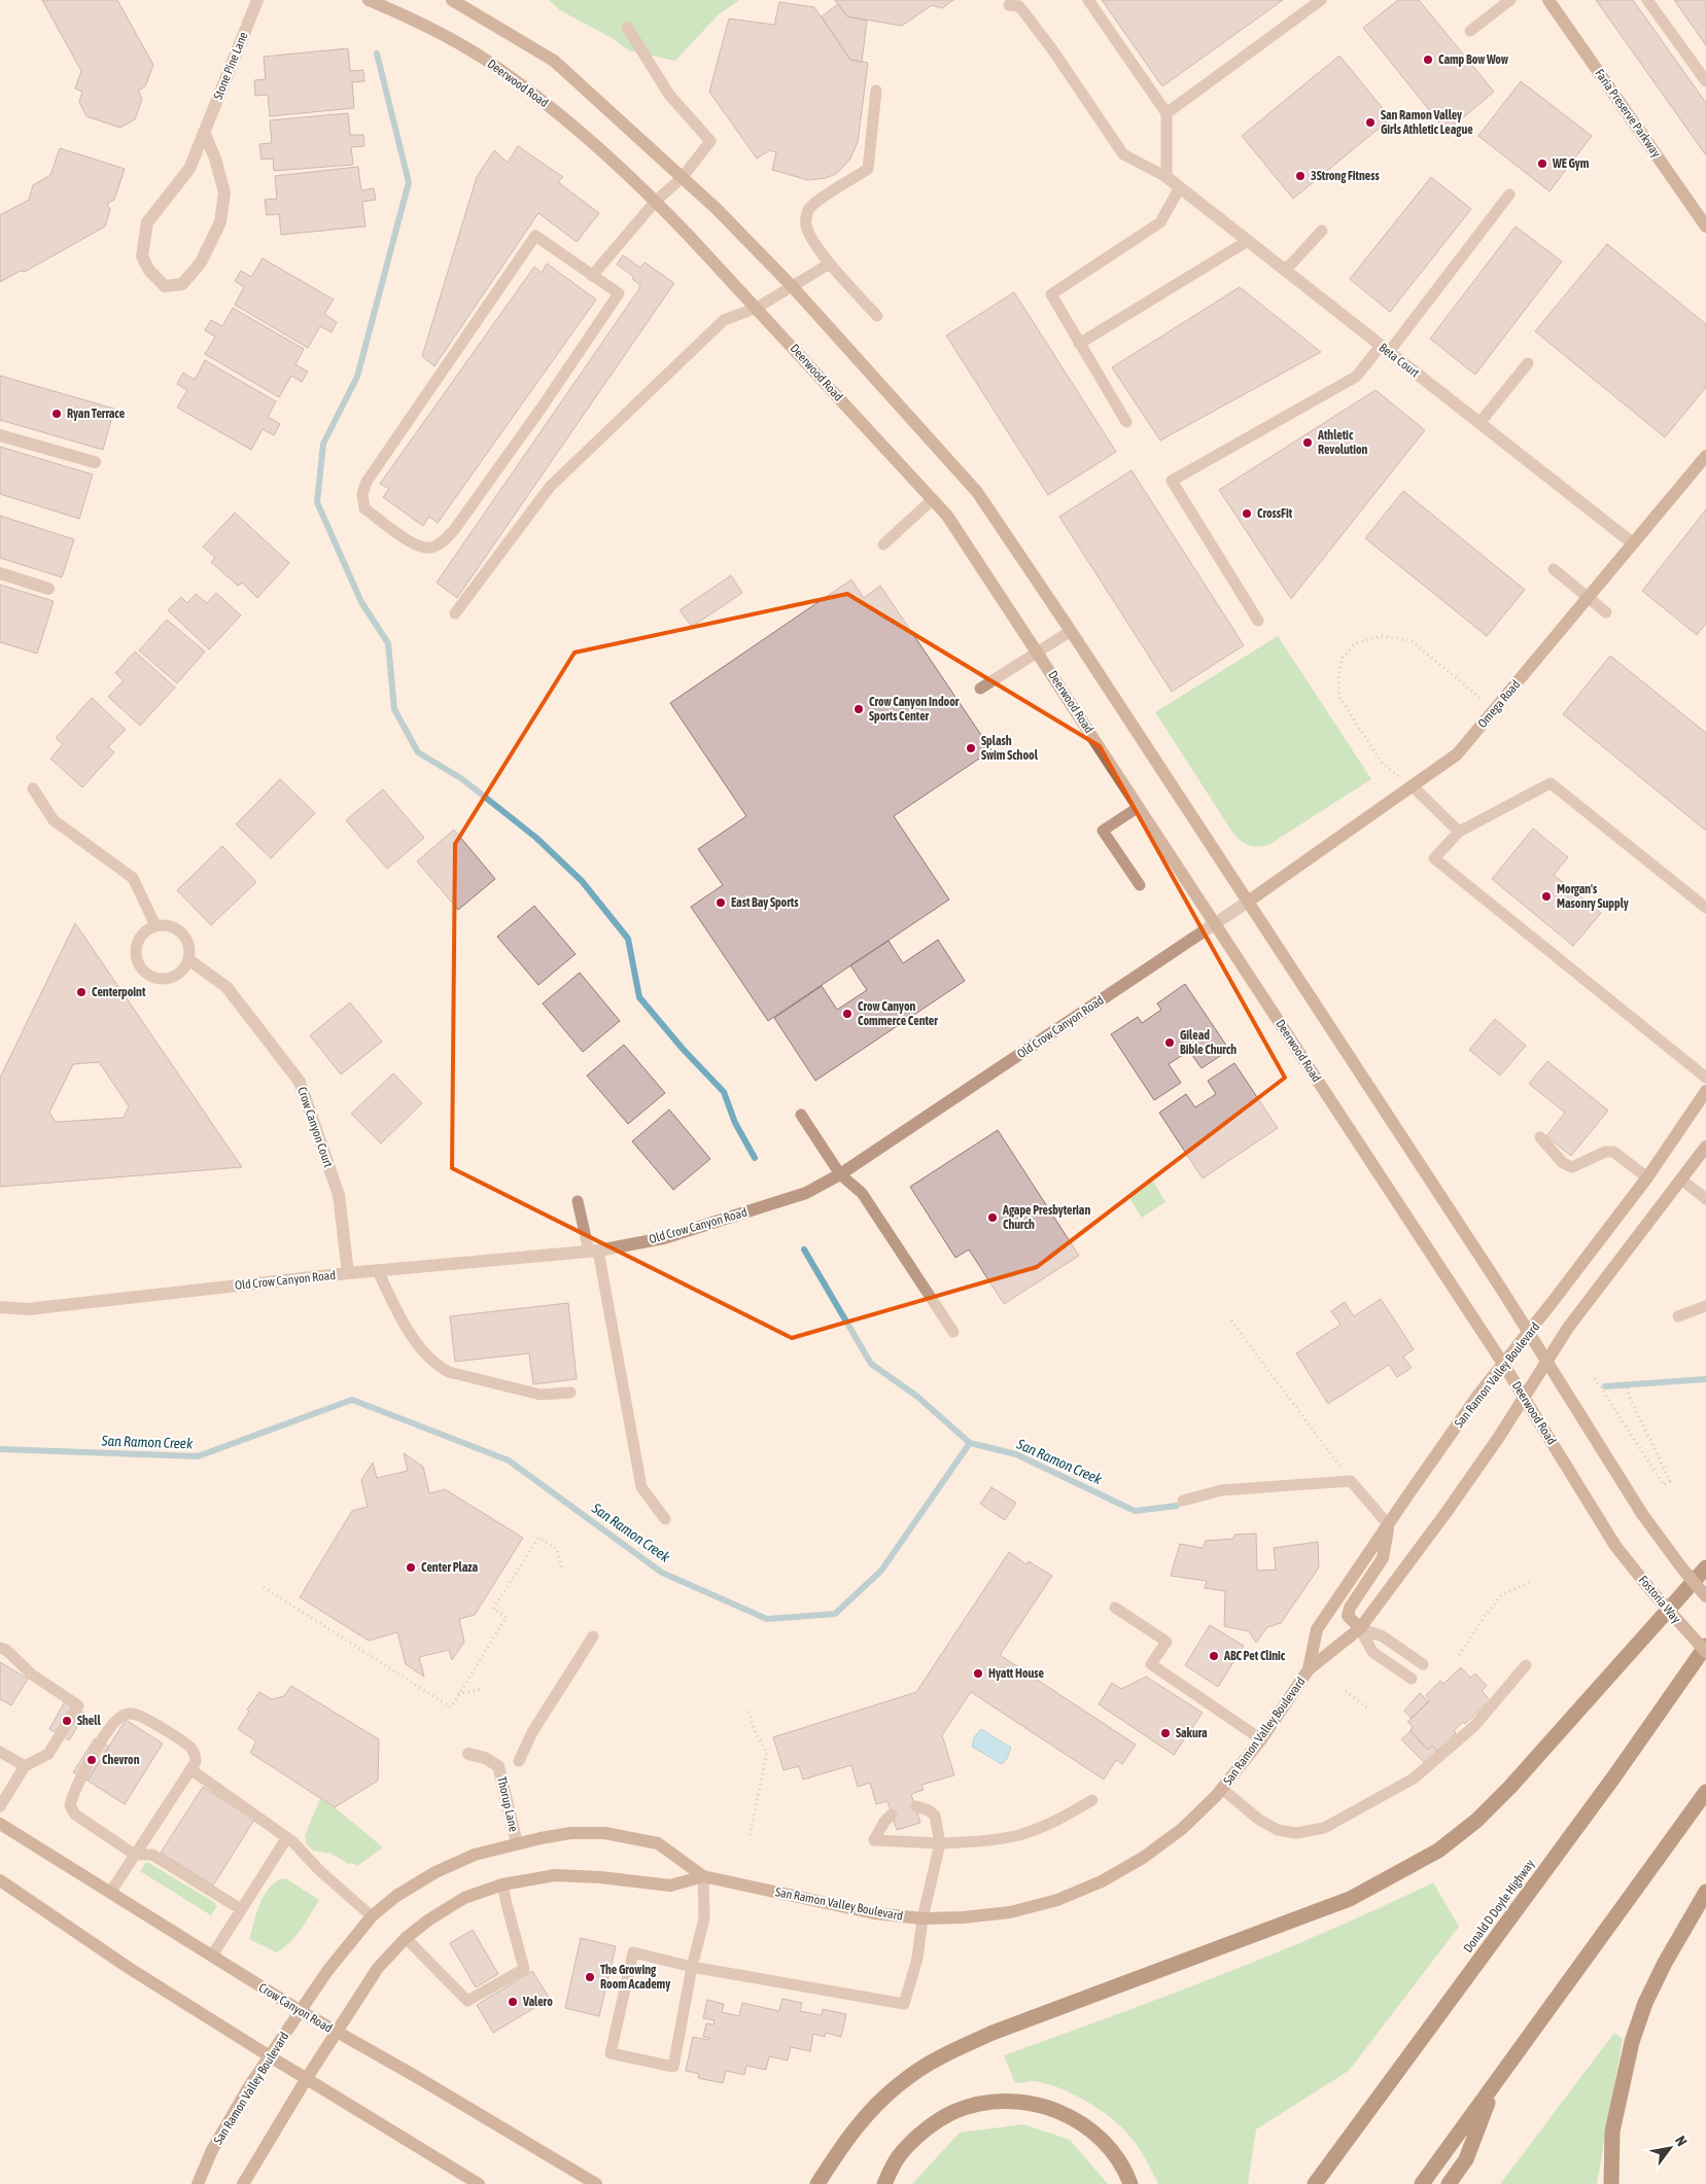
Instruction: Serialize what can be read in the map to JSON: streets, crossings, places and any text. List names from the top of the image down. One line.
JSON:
{"streets":{"highway":["Donald D Doyle Highway"],"street":["Stone Pine Lane","Deerwood Road","Faria Preserve Parkway","Beta Court","Omega Road","Old Crow Canyon Road","Crow Canyon Court","San Ramon Valley Boulevard","Fostoria Way","Thorup Lane","Crow Canyon Road"]},"crossings":[["Deerwood Road","Old Crow Canyon Road"],["Deerwood Road","San Ramon Valley Boulevard"],["Deerwood Road","Fostoria Way"],["Beta Court","Omega Road"],["Omega Road","Old Crow Canyon Road"],["Old Crow Canyon Road","Crow Canyon Court"],["San Ramon Valley Boulevard","Thorup Lane"],["San Ramon Valley Boulevard","Crow Canyon Road"]],"water":["San Ramon Creek"],"places":["Camp Bow Wow","San Ramon Valley Girls Athletic League","WE Gym","3Strong Fitness","Ryan Terrace","Athletic Revolution","CrossFit","Crow Canyon Indoor Sports Center","Splash Swim School","Morgan's Masonry Supply","East Bay Sports","Centerpoint","Crow Canyon Commerce Center","Gilead Bible Church","Agape Presbyterian Church","Center Plaza","ABC Pet Clinic","Hyatt House","Shell","Sakura","Chevron","The Growing Room Academy","Valero"],"north":"top right"}
